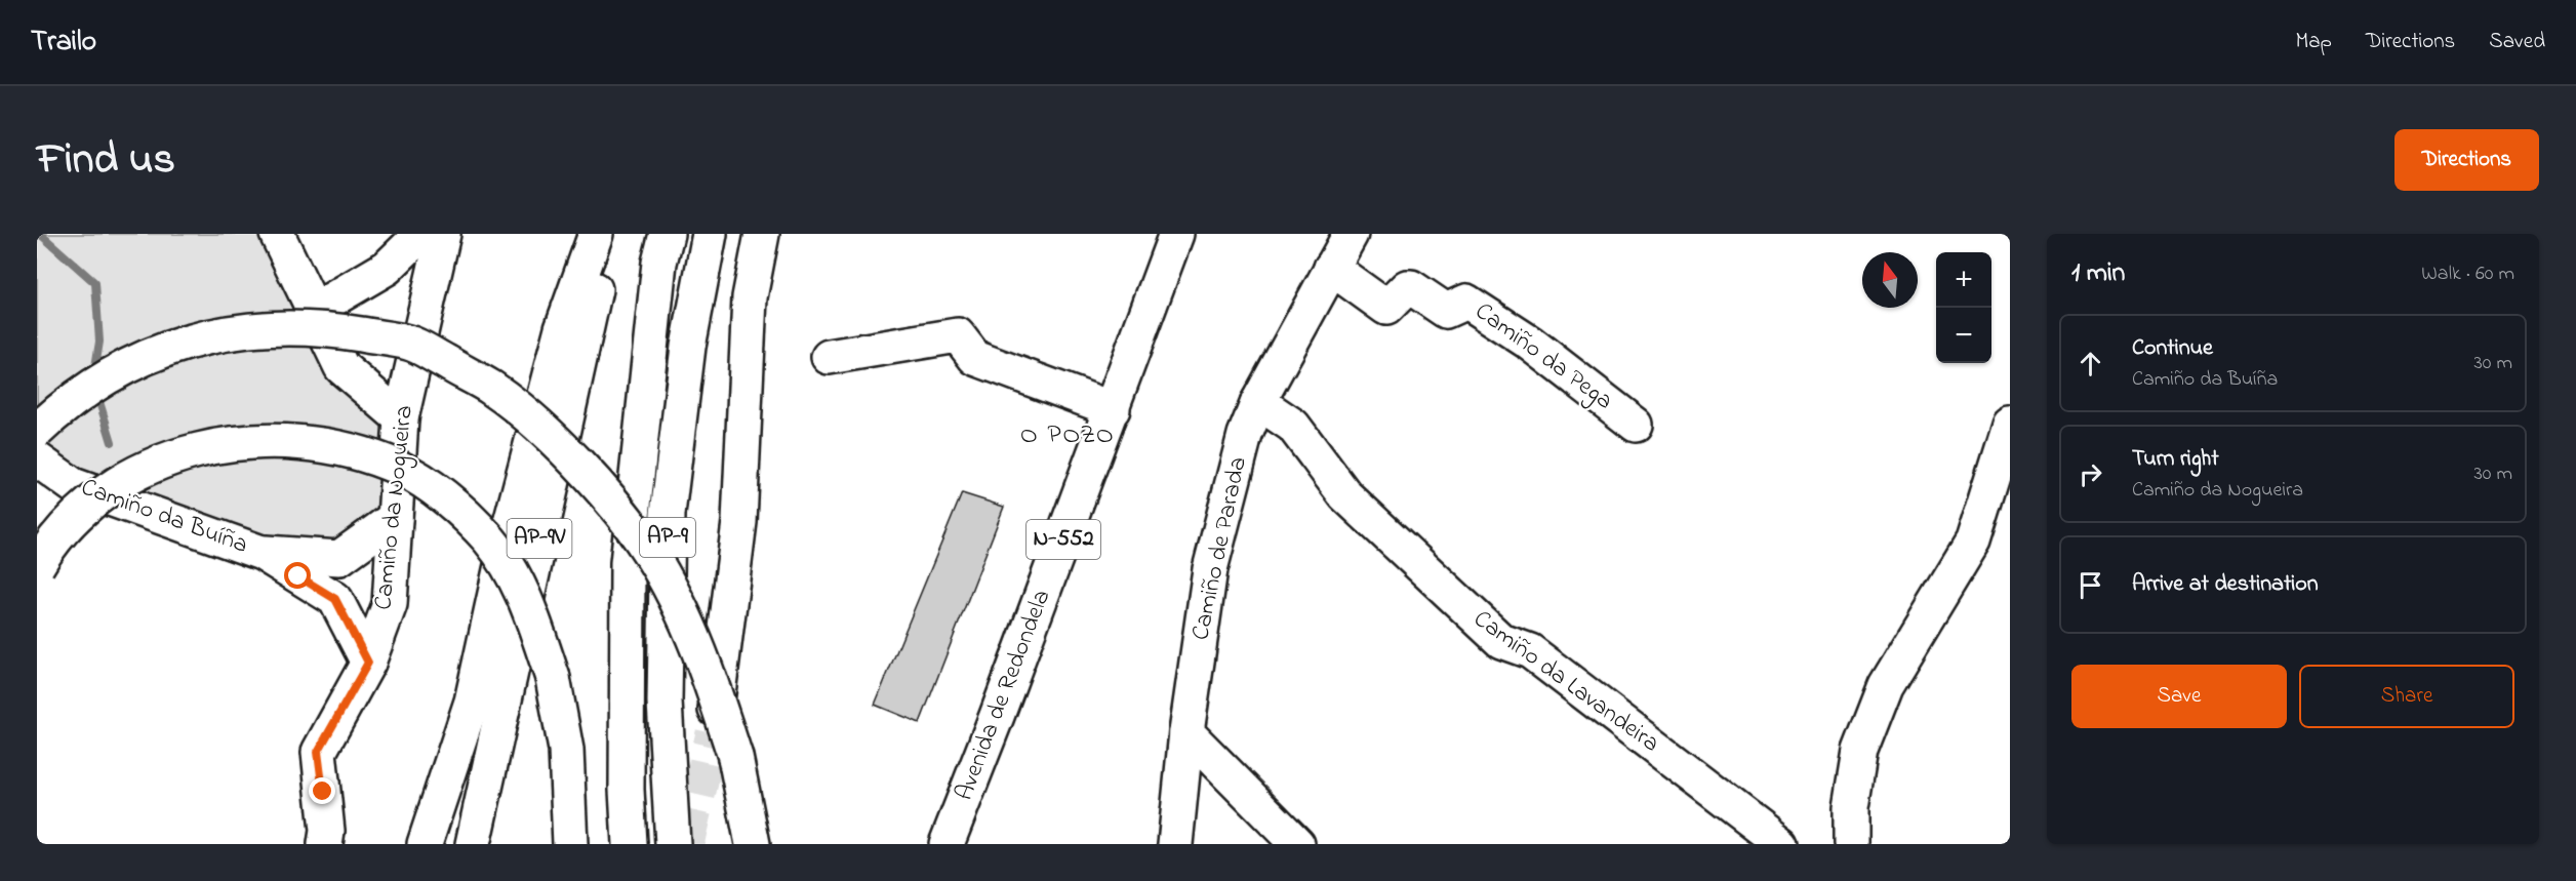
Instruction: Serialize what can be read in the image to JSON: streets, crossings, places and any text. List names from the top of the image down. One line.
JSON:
{"streets":{"main road":["Camiño da Pega","Camiño da Nogueira","Camiño da Buíña","AP-9","AP-9V","N-552","Camiño de Parada","Camiño da Lavandeira","Avenida de Redondela"]},"crossings":[["Camiño da Pega","Camiño de Parada"],["Camiño da Nogueira","Camiño da Buíña"],["Camiño de Parada","Camiño da Lavandeira"]],"districts":["O POZO"],"north":"top","page":{"header":"Trailo","nav":["Map","Directions","Saved"],"title":"Find us","buttons":["Directions",["Save","Share"]],"heading":["1 min","Walk · 60 m"],"map_buttons":["+","−"],"list":[["Continue","Camiño da Buíña","30 m"],["Turn right","Camiño da Nogueira","30 m"],"Arrive at destination"]}}
